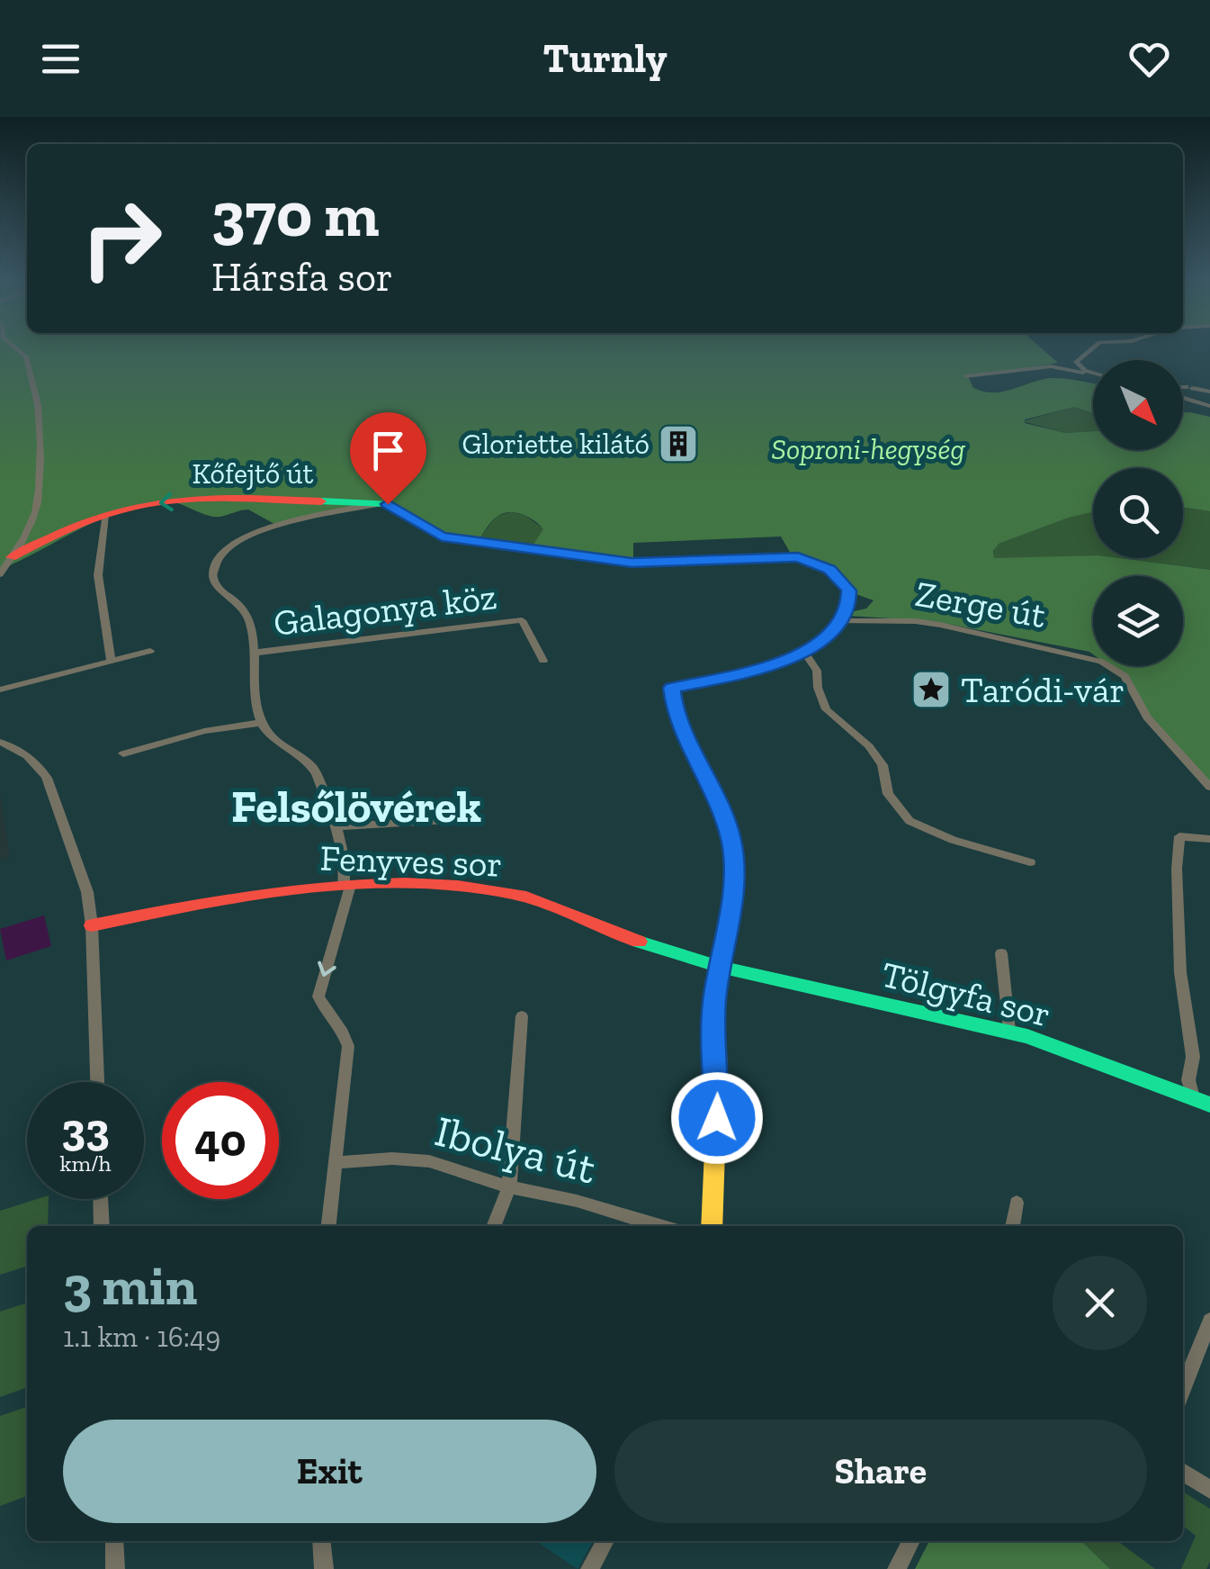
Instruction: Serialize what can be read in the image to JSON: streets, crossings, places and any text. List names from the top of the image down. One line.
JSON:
{"streets":{"street":["Kőfejtő út","Zerge út","Galagonya köz","Fenyves sor","Tölgyfa sor","Ibolya út"]},"crossings":[["Kőfejtő út","Zerge út"],["Fenyves sor","Tölgyfa sor"]],"districts":["Felsőlövérek"],"parks":["Soproni-hegység"],"places":{"building":["Gloriette kilátó"],"place":["Taródi-vár"]},"north":"bottom right","page":{"header":"Turnly","turn":["370 m","Hársfa sor"],"speed":"33 km/h","limit":"40","heading":["3 min","1.1 km · 16:49"],"buttons":["Exit","Share"]}}
